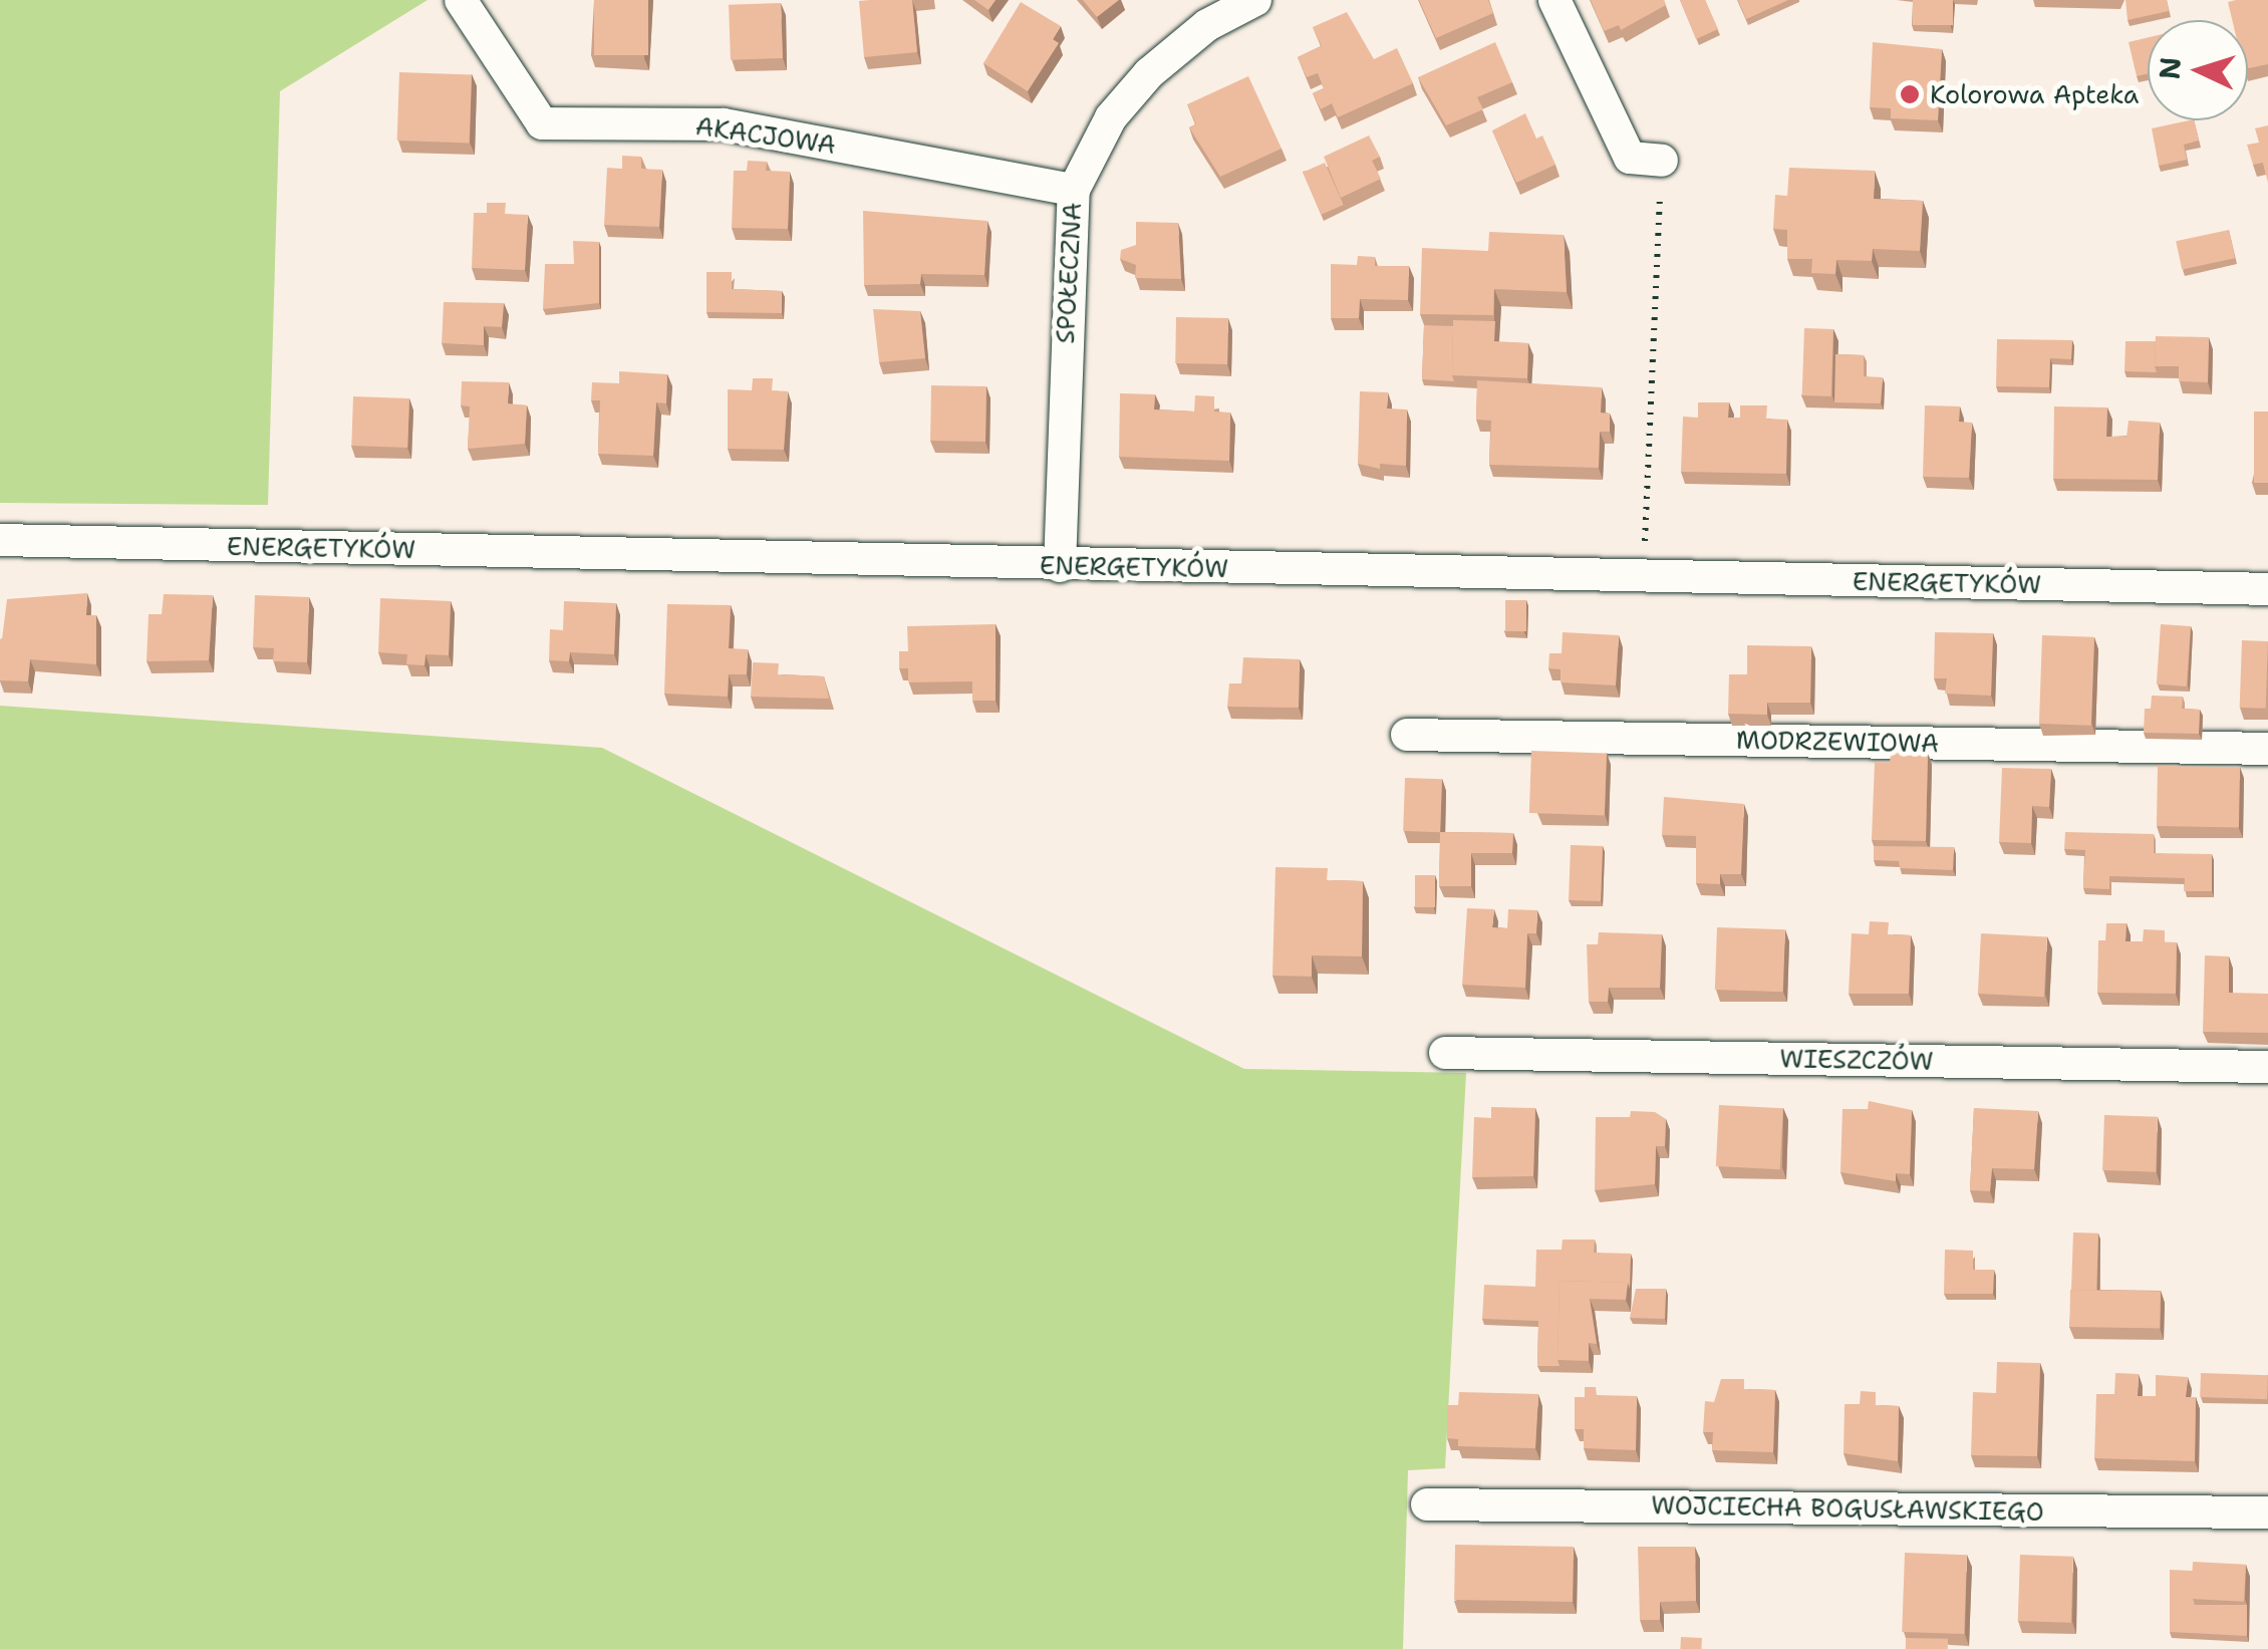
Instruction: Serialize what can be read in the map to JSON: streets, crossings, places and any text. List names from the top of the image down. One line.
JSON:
{"streets":{"street":["AKACJOWA","SPOŁECZNA","ENERGETYKÓW","MODRZEWIOWA","WIESZCZÓW","WOJCIECHA BOGUSŁAWSKIEGO"]},"crossings":[["AKACJOWA","SPOŁECZNA"],["SPOŁECZNA","ENERGETYKÓW"]],"places":["Kolorowa Apteka"],"north":"left"}
